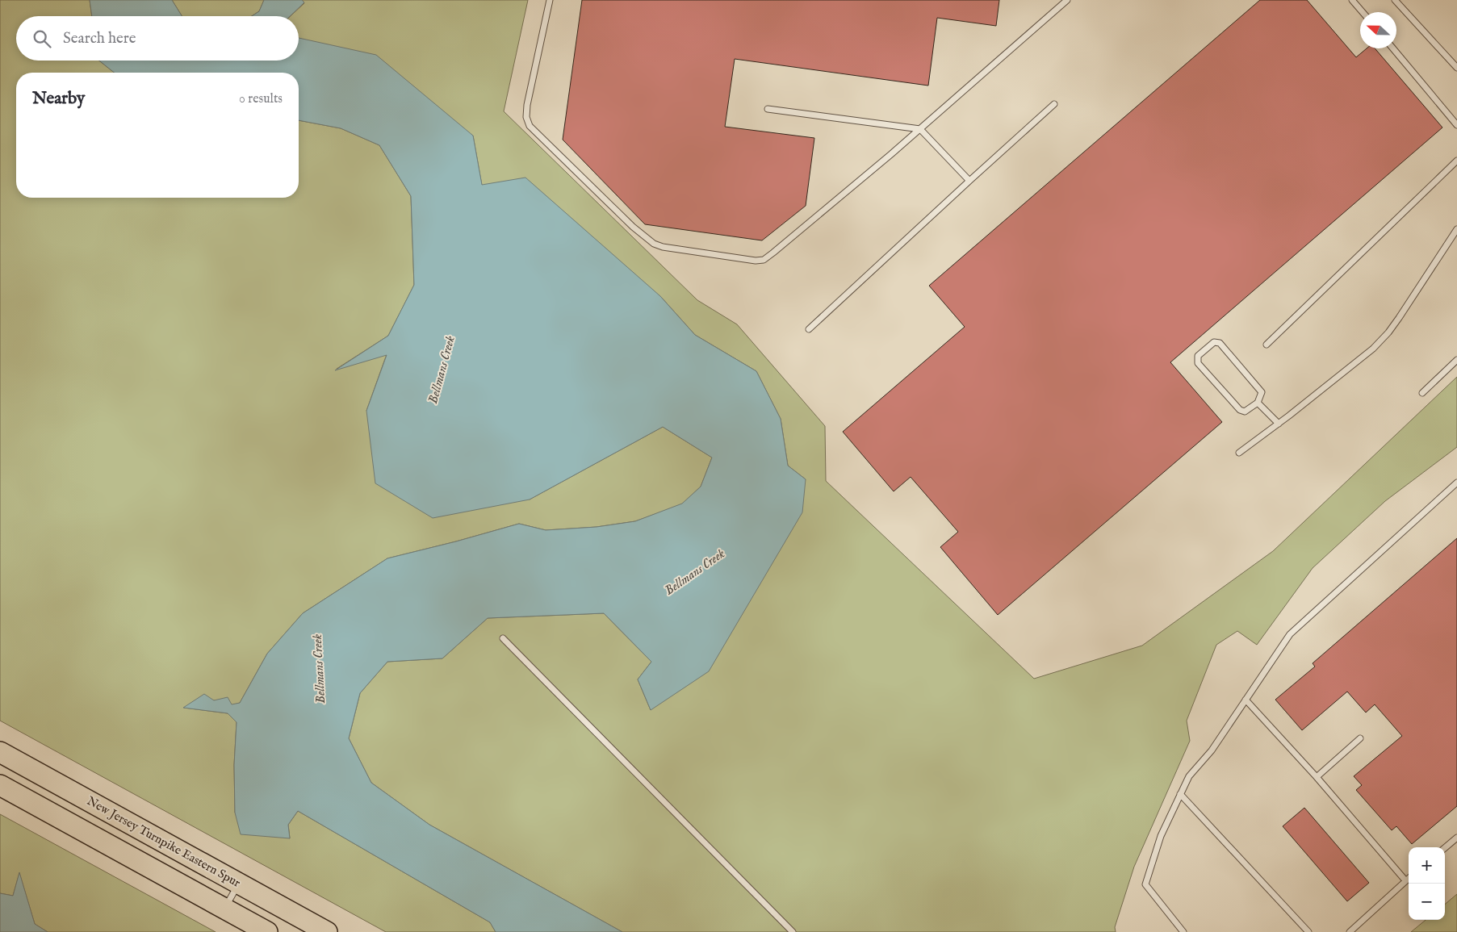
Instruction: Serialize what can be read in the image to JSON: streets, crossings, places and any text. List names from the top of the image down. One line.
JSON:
{"streets":{"highway":["New Jersey Turnpike Eastern Spur"]},"water":["Bellmans Creek"],"north":"left","page":{"search":"Search here","heading":["Nearby","0 results"],"map_buttons":["+","−"]}}
